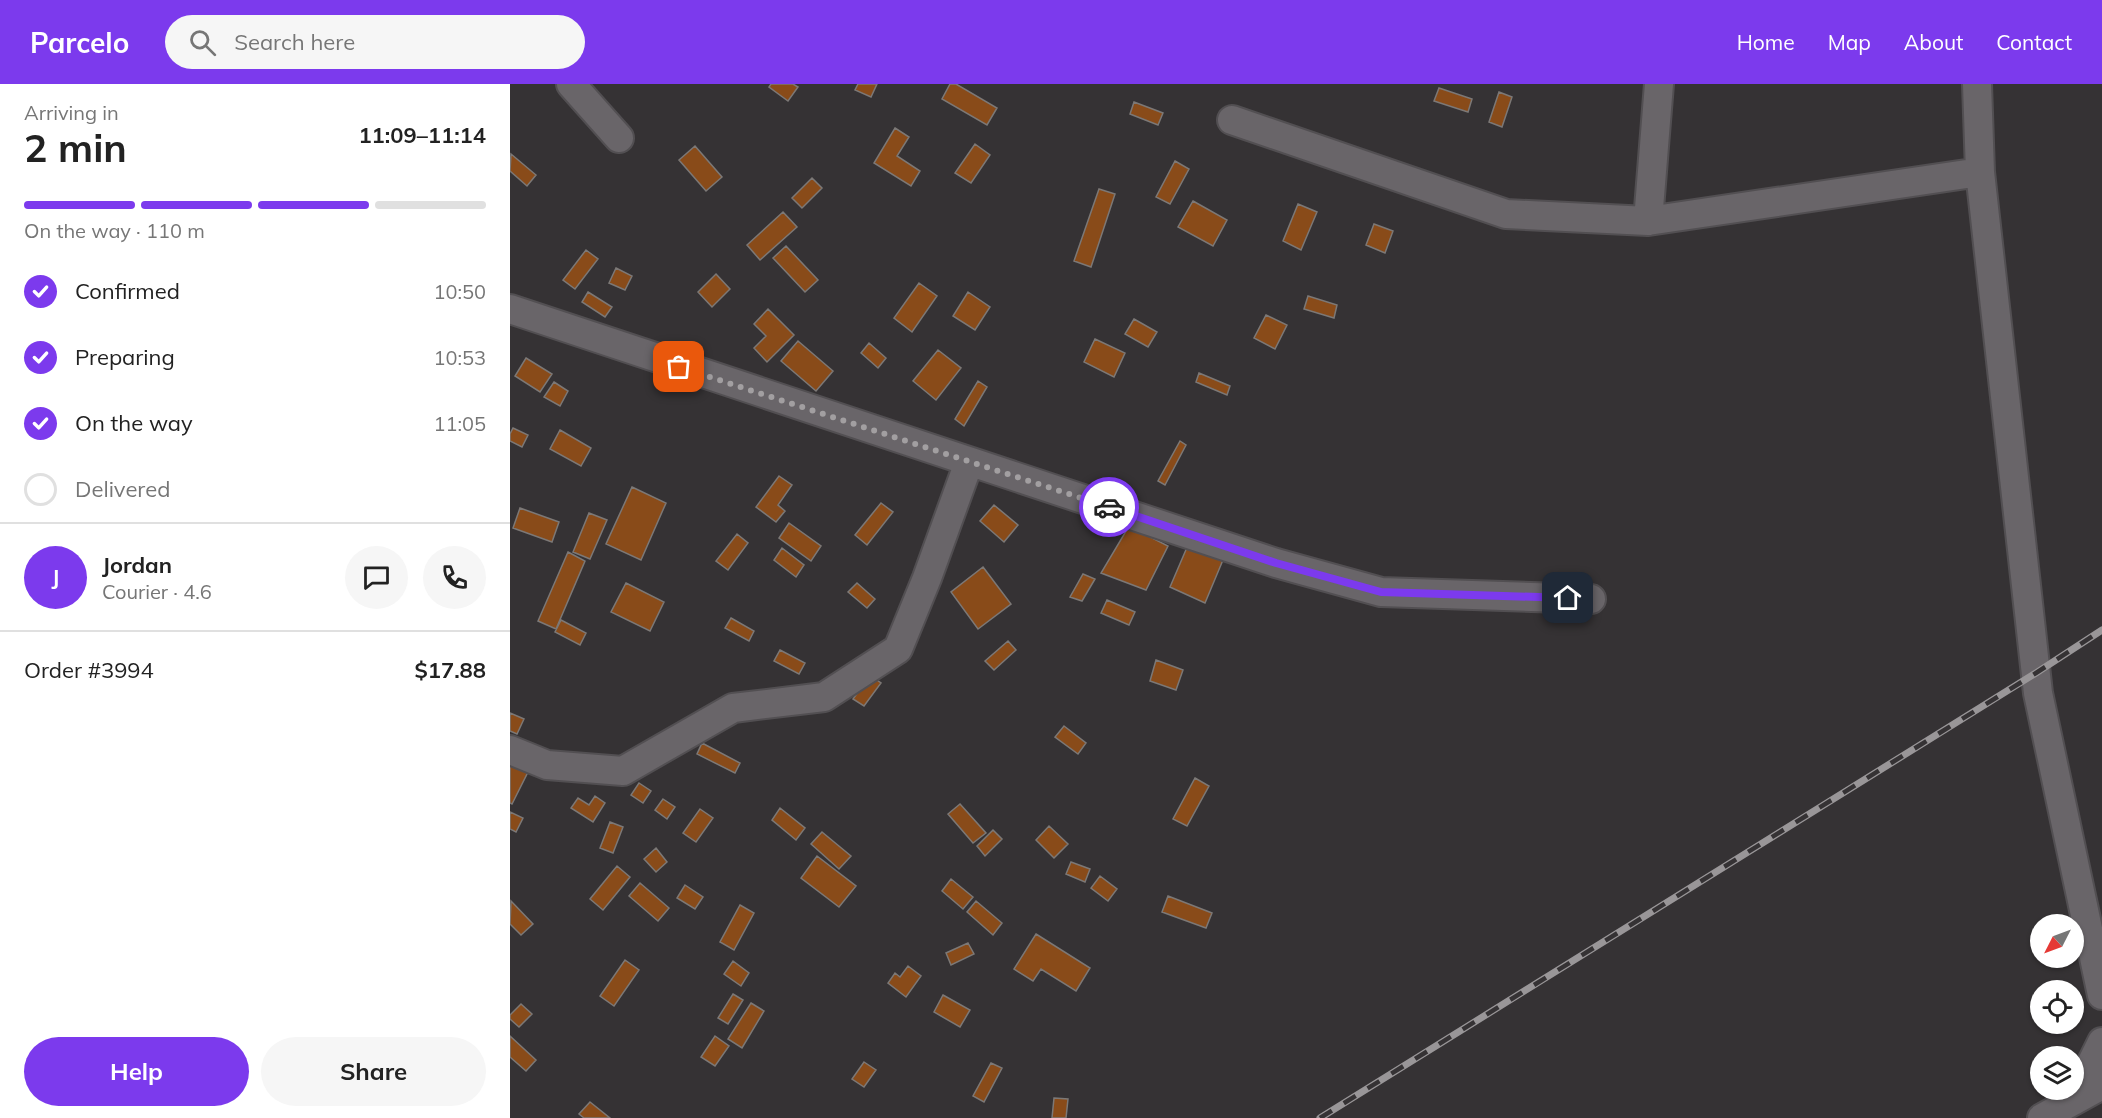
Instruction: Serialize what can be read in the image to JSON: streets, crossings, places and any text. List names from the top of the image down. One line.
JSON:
{"north":"bottom left","page":{"header":"Parcelo","search":"Search here","nav":["Home","Map","About","Contact"],"heading":["2 min","Arriving in","11:09–11:14"],"panel":["Jordan","Courier · 4.6","Order #3994","$17.88"],"bar":"On the way · 110 m","list":[["Confirmed","10:50"],["Preparing","10:53"],["On the way","11:05"],"Delivered"],"round":"J","buttons":["Help","Share"]}}
